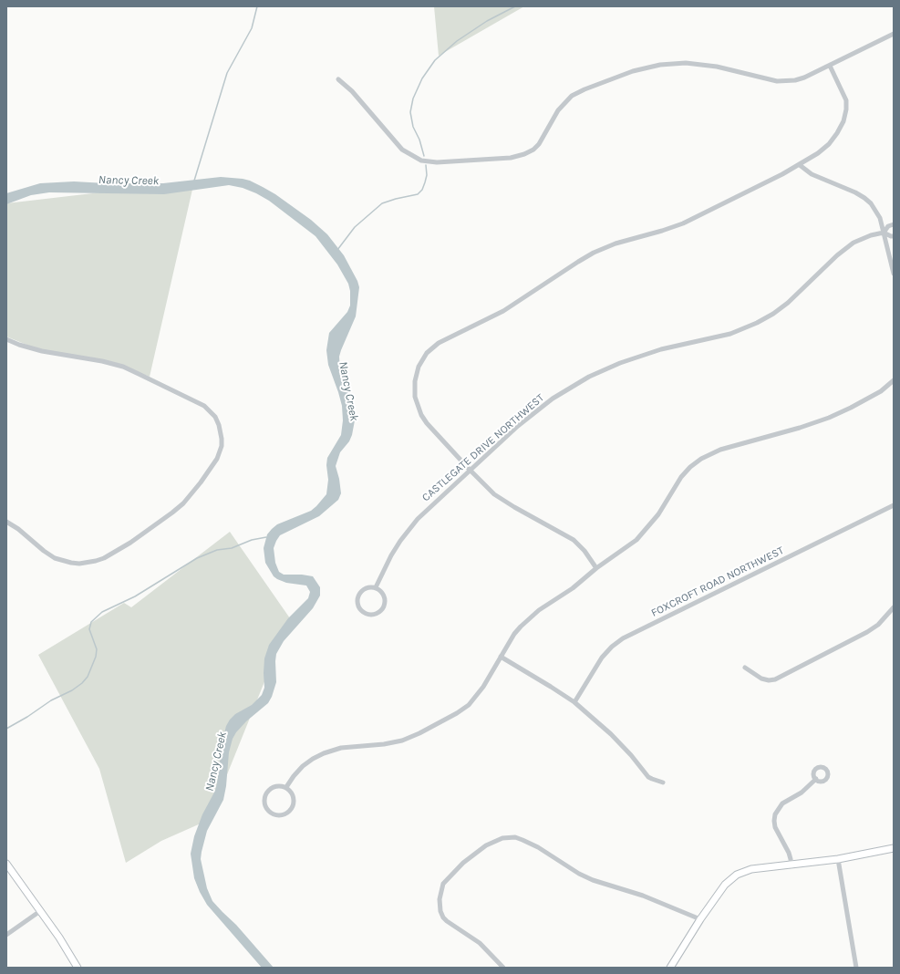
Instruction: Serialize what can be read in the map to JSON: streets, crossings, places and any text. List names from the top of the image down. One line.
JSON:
{"streets":{"street":["CASTLEGATE DRIVE NORTHWEST","FOXCROFT ROAD NORTHWEST"]},"water":["Nancy Creek"]}
